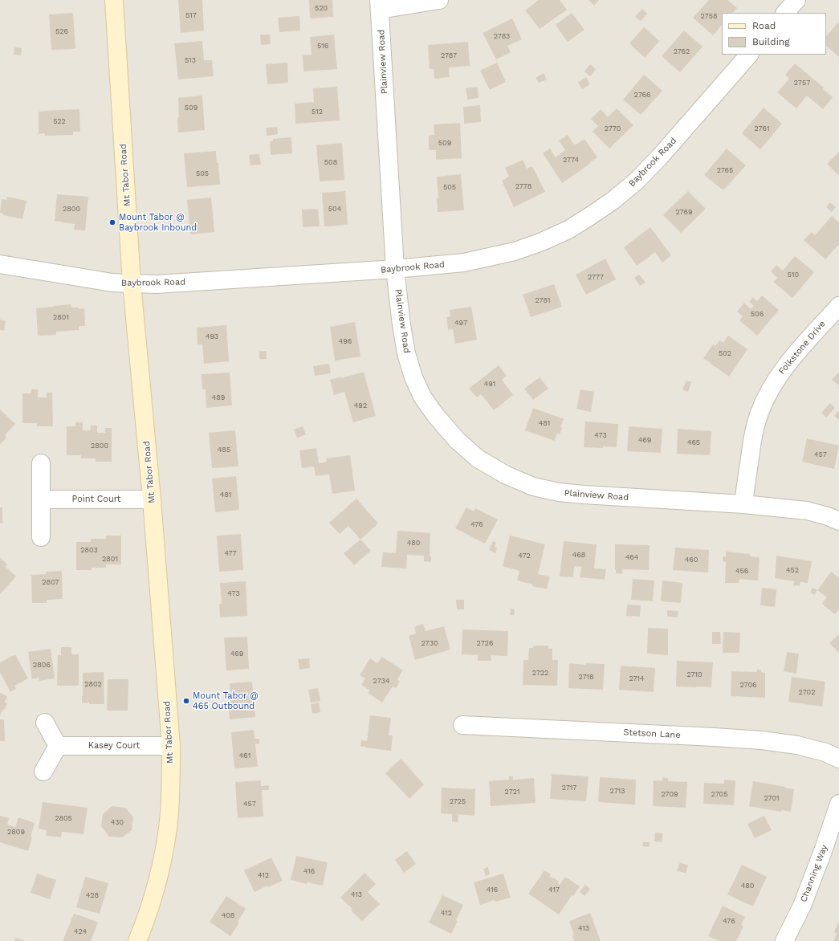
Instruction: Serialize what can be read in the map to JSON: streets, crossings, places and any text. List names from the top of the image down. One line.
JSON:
{"streets":{"street":["Plainview Road","Baybrook Road","Mt Tabor Road","Folkstone Drive","Point Court","Stetson Lane","Kasey Court","Channing Way"]},"crossings":[["Plainview Road","Baybrook Road"],["Plainview Road","Folkstone Drive"],["Baybrook Road","Mt Tabor Road"],["Mt Tabor Road","Point Court"],["Mt Tabor Road","Kasey Court"]],"places":["Mount Tabor @ Baybrook Inbound","Mount Tabor @ 465 Outbound"],"house_numbers":["520","517","2758","526","2783","516","2762","2787","513","2757","2766","509","512","522","2770","2761","509","2774","508","2765","505","2778","505","2800","504","2769","510","2777","2781","506","2801","497","493","496","502","491","489","492","481","473","469","465","2800","485","457","481","476","480","2803","477","468","472","464","2801","460","452","456","2807","473","2730","2726","469","2806","2722","2710","2718","2714","2734","2802","2706","2702","461","2717","2713","2721","2709","2705","2701","2725","457","2805","430","2809","416","412","480","416","417","413","428","412","408","476","413","424"],"legend":["Road","Building"]}
